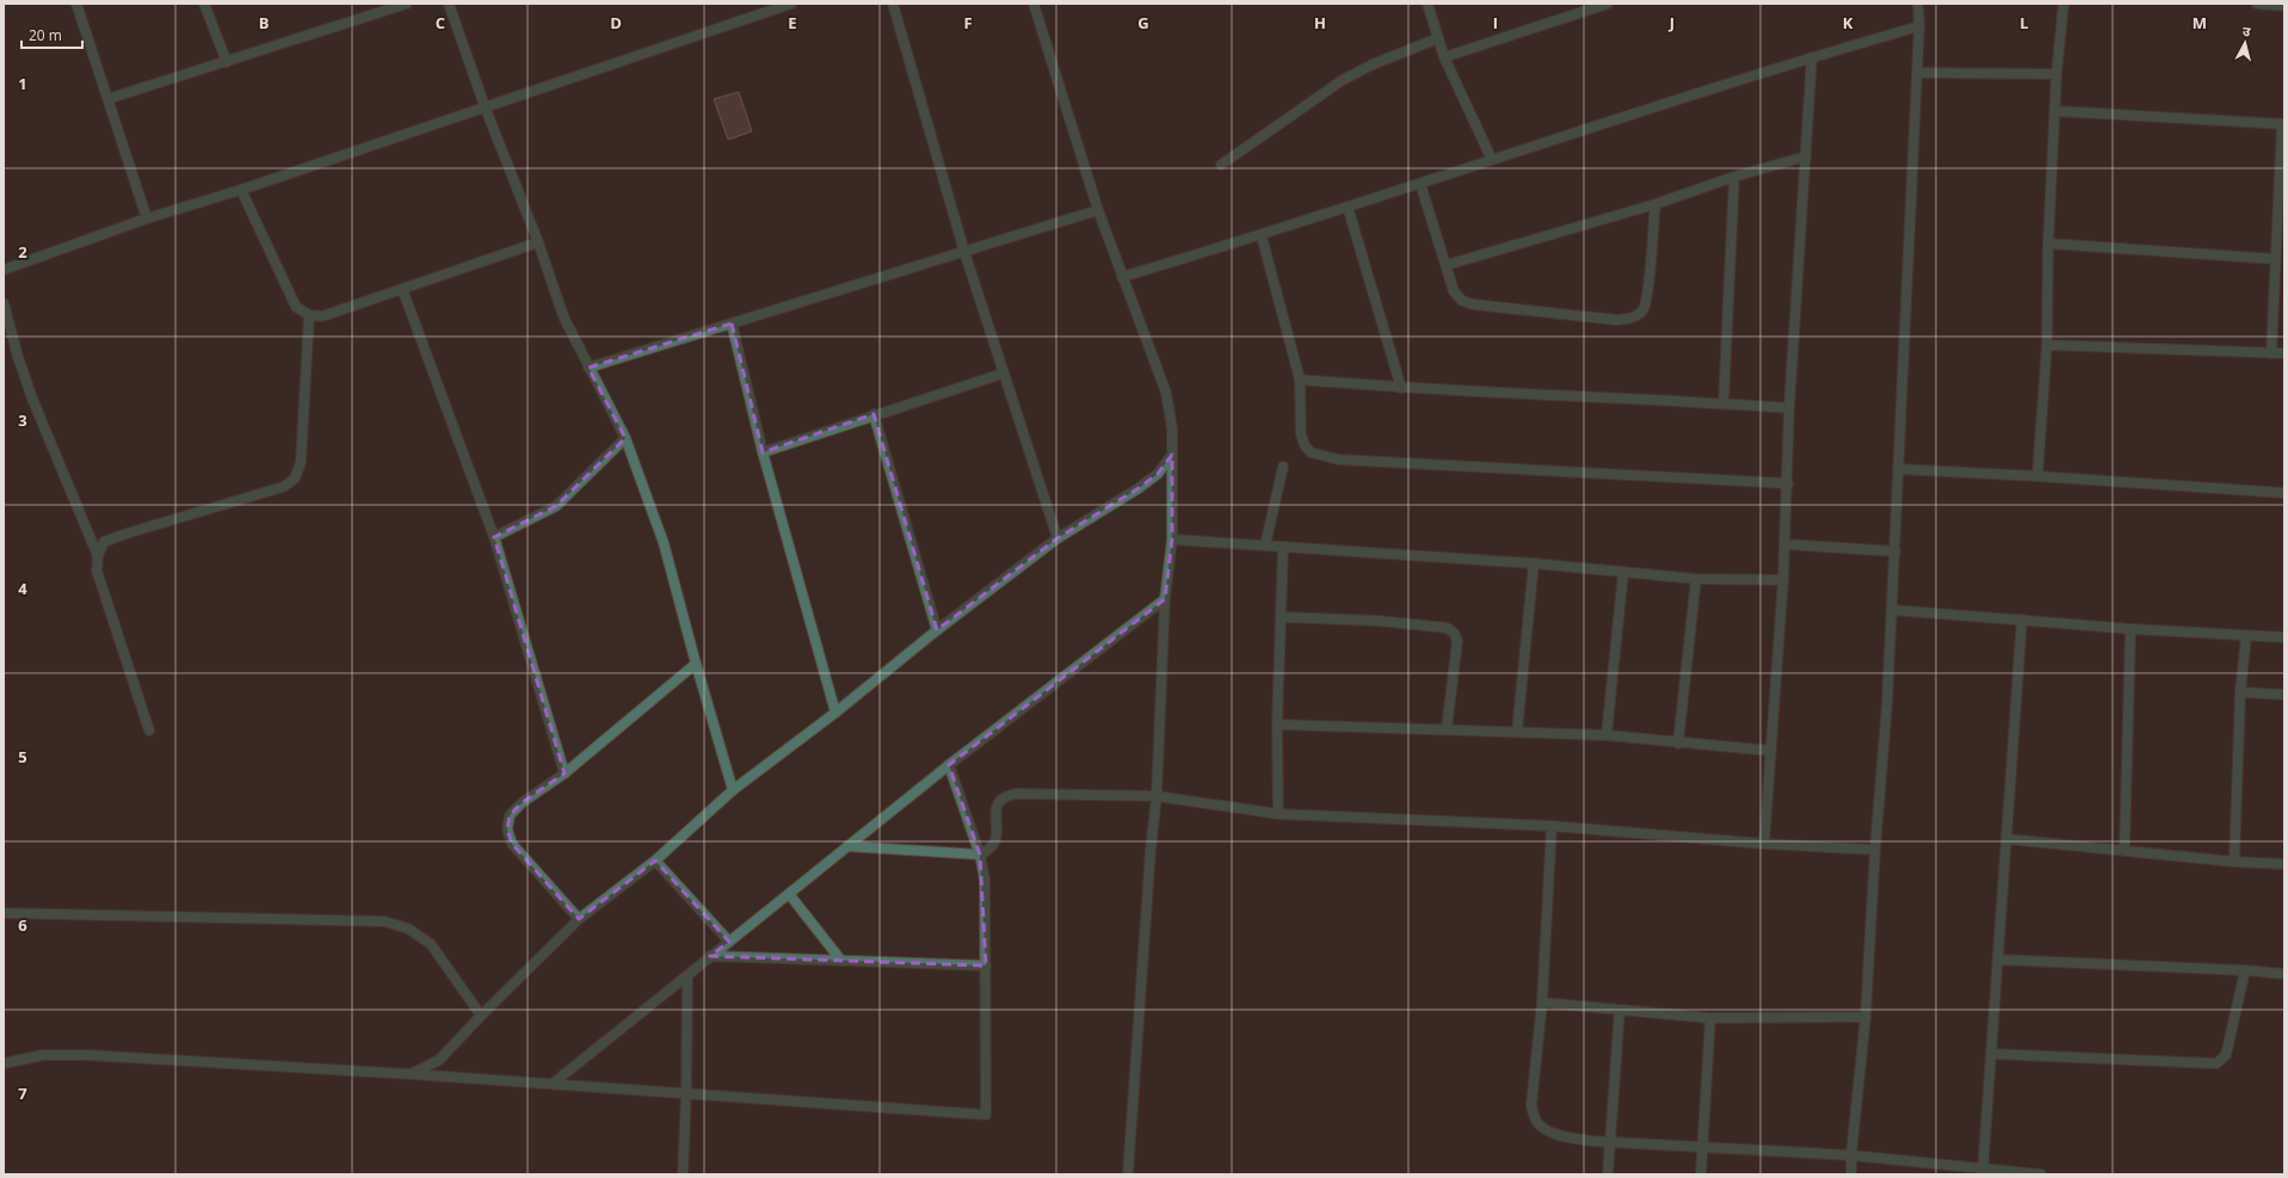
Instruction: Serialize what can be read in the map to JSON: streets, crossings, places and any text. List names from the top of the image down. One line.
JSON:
{"scale_bar":"20 m","north":"top","grid":{"columns":["B","C","D","E","F","G","H","I","J","K","L","M"],"rows":["1","2","3","4","5","6","7"]}}
